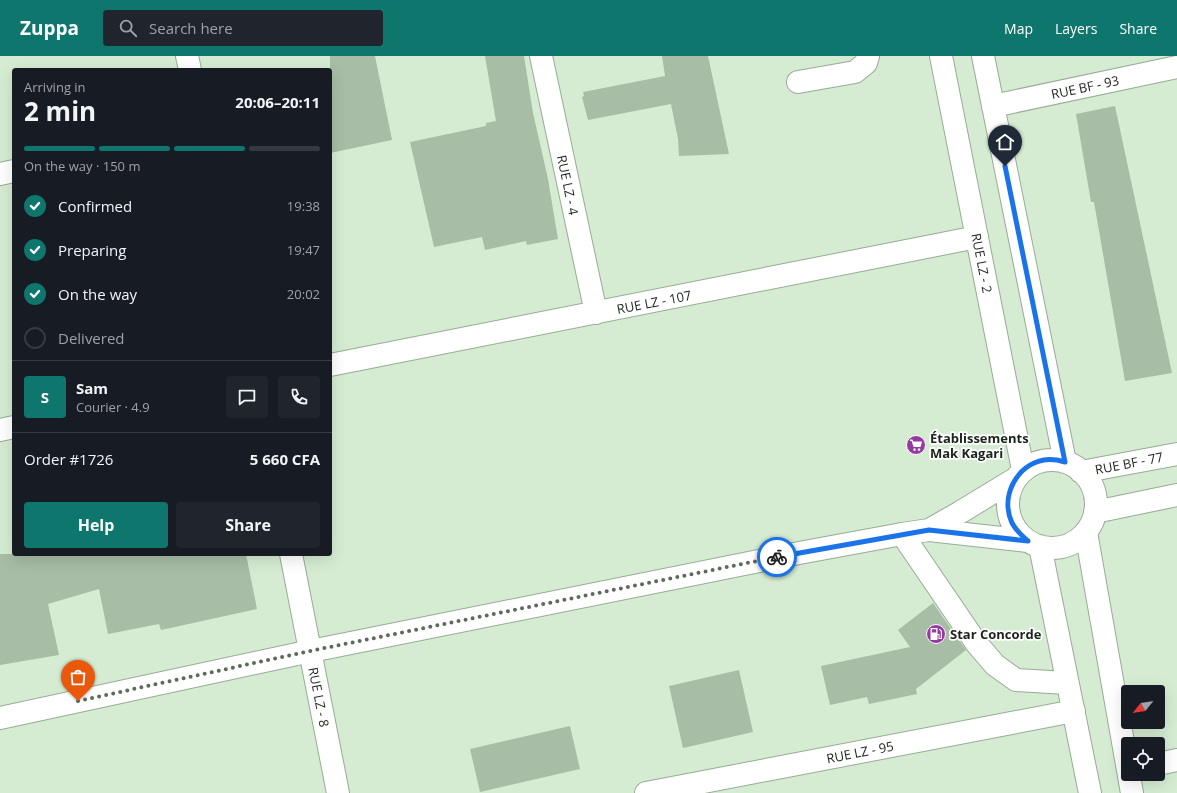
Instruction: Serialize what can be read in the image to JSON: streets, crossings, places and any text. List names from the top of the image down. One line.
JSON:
{"streets":{"main road":["RUE BF - 93","RUE LZ - 4","RUE LZ - 2","RUE LZ - 107","RUE BF - 77","RUE LZ - 8","RUE LZ - 95"]},"crossings":[["RUE LZ - 4","RUE LZ - 107"],["RUE LZ - 2","RUE LZ - 107"],["RUE LZ - 2","RUE BF - 77"]],"places":{"supermarket":["Établissements Mak Kagari"],"fuel station":["Star Concorde"]},"north":"bottom left","page":{"header":"Zuppa","search":"Search here","nav":["Map","Layers","Share"],"heading":["2 min","Arriving in","20:06–20:11"],"panel":["Sam","Courier · 4.9","Order #1726","5 660 CFA"],"bar":"On the way · 150 m","list":[["Confirmed","19:38"],["Preparing","19:47"],["On the way","20:02"],"Delivered"],"round":"S","buttons":["Help","Share"]}}
